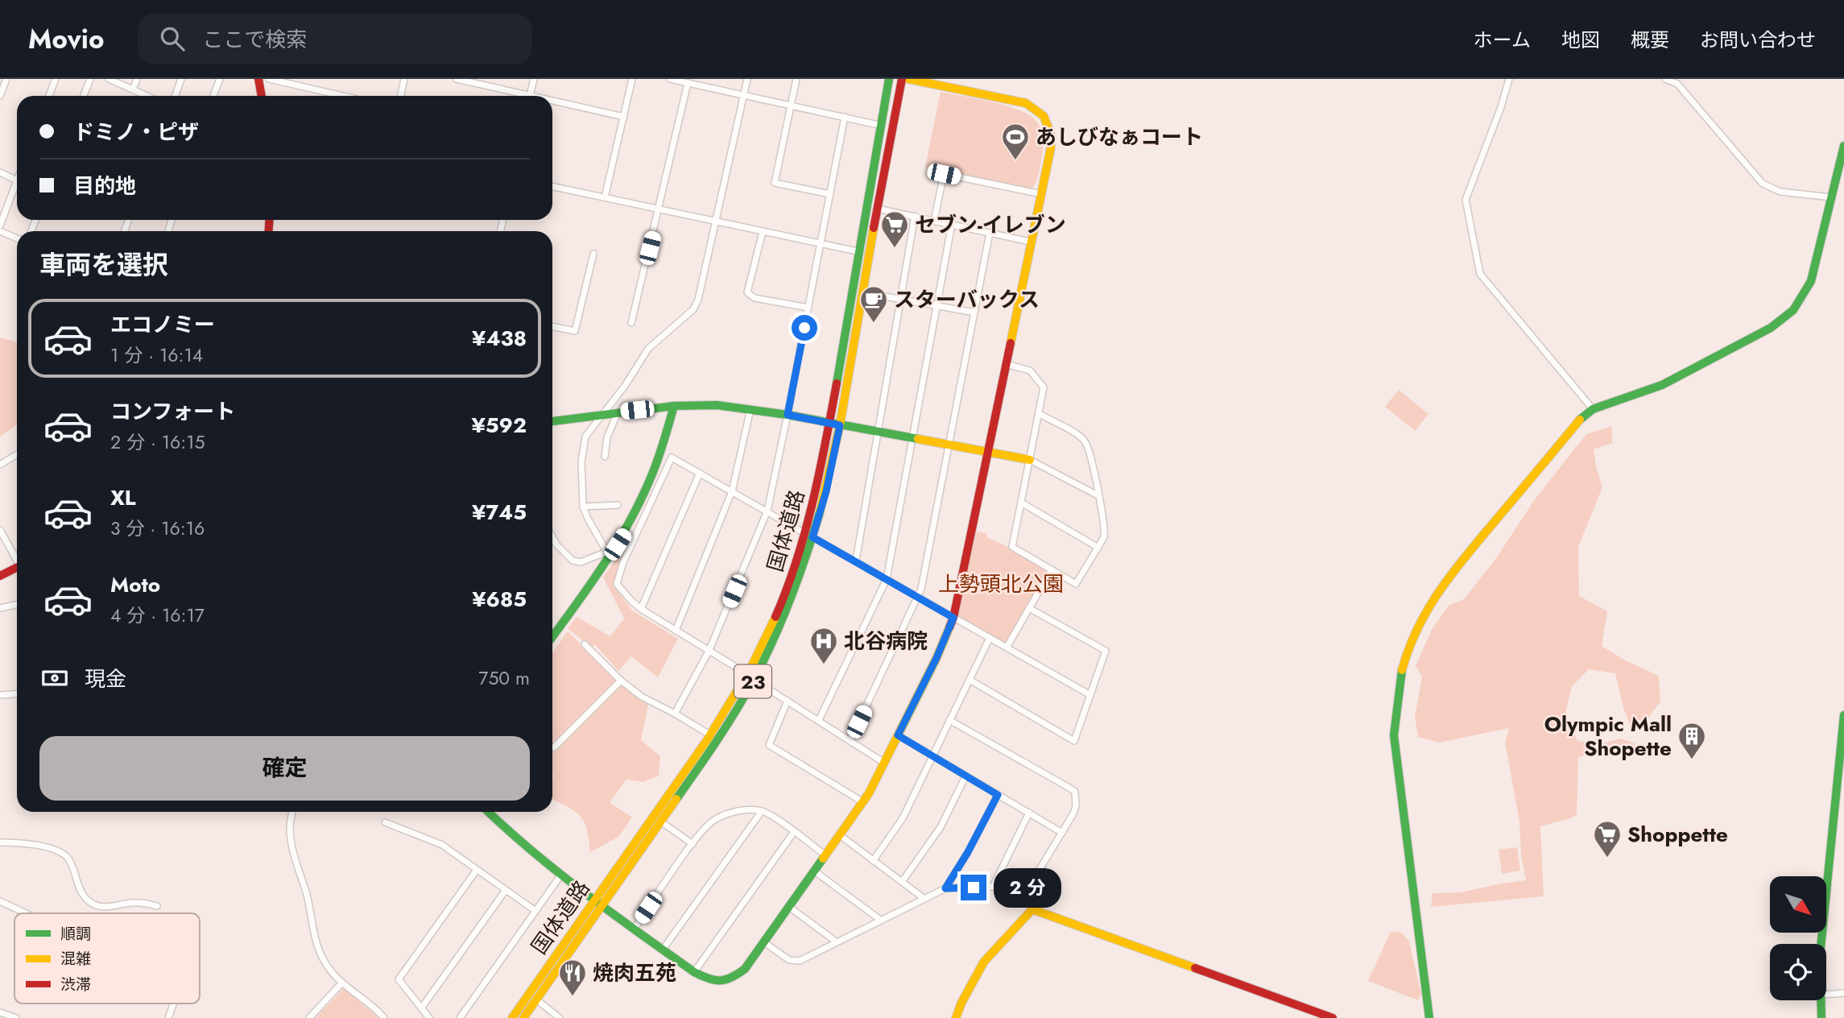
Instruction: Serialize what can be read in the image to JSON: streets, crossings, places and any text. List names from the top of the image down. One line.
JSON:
{"streets":{"street":["国体道路","23"]},"parks":["上勢頭北公園"],"places":{"sports":["あしびなぁコート"],"supermarket":["セブン-イレブン","Shoppette"],"cafe":["スターバックス"],"hospital":["北谷病院"],"building":["Olympic Mall Shopette"],"restaurant":["焼肉五苑"]},"legend":["順調","混雑","渋滞"],"north":"bottom right","page":{"header":"Movio","search":"ここで検索","nav":["ホーム","地図","概要","お問い合わせ"],"banner":["ドミノ・ピザ","目的地"],"heading":"車両を選択","list":[{"name":"エコノミー","note":"1 分 · 16:14","value":"¥438"},{"name":"コンフォート","note":"2 分 · 16:15","value":"¥592"},{"name":"XL","note":"3 分 · 16:16","value":"¥745"},{"name":"Moto","note":"4 分 · 16:17","value":"¥685"}],"pay":["現金","750 m"],"buttons":"確定","bubble":"2 分"}}
